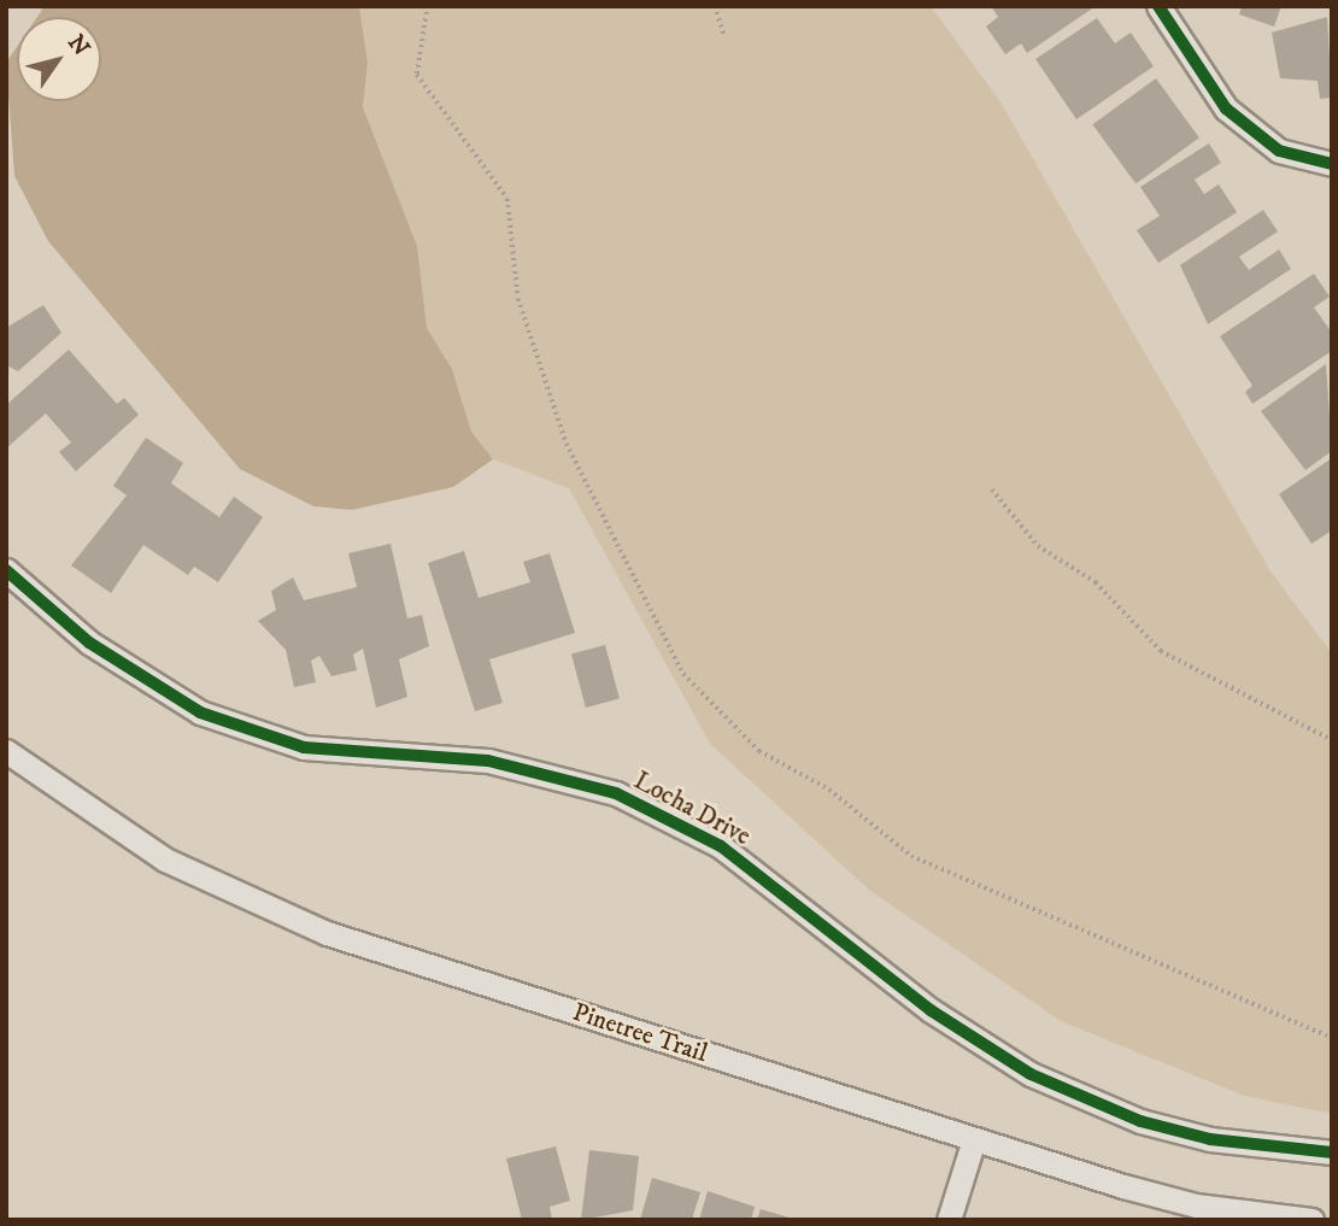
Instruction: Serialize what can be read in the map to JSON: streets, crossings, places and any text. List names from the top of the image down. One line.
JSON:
{"streets":{"street":["Locha Drive","Pinetree Trail"]},"north":"top right"}
